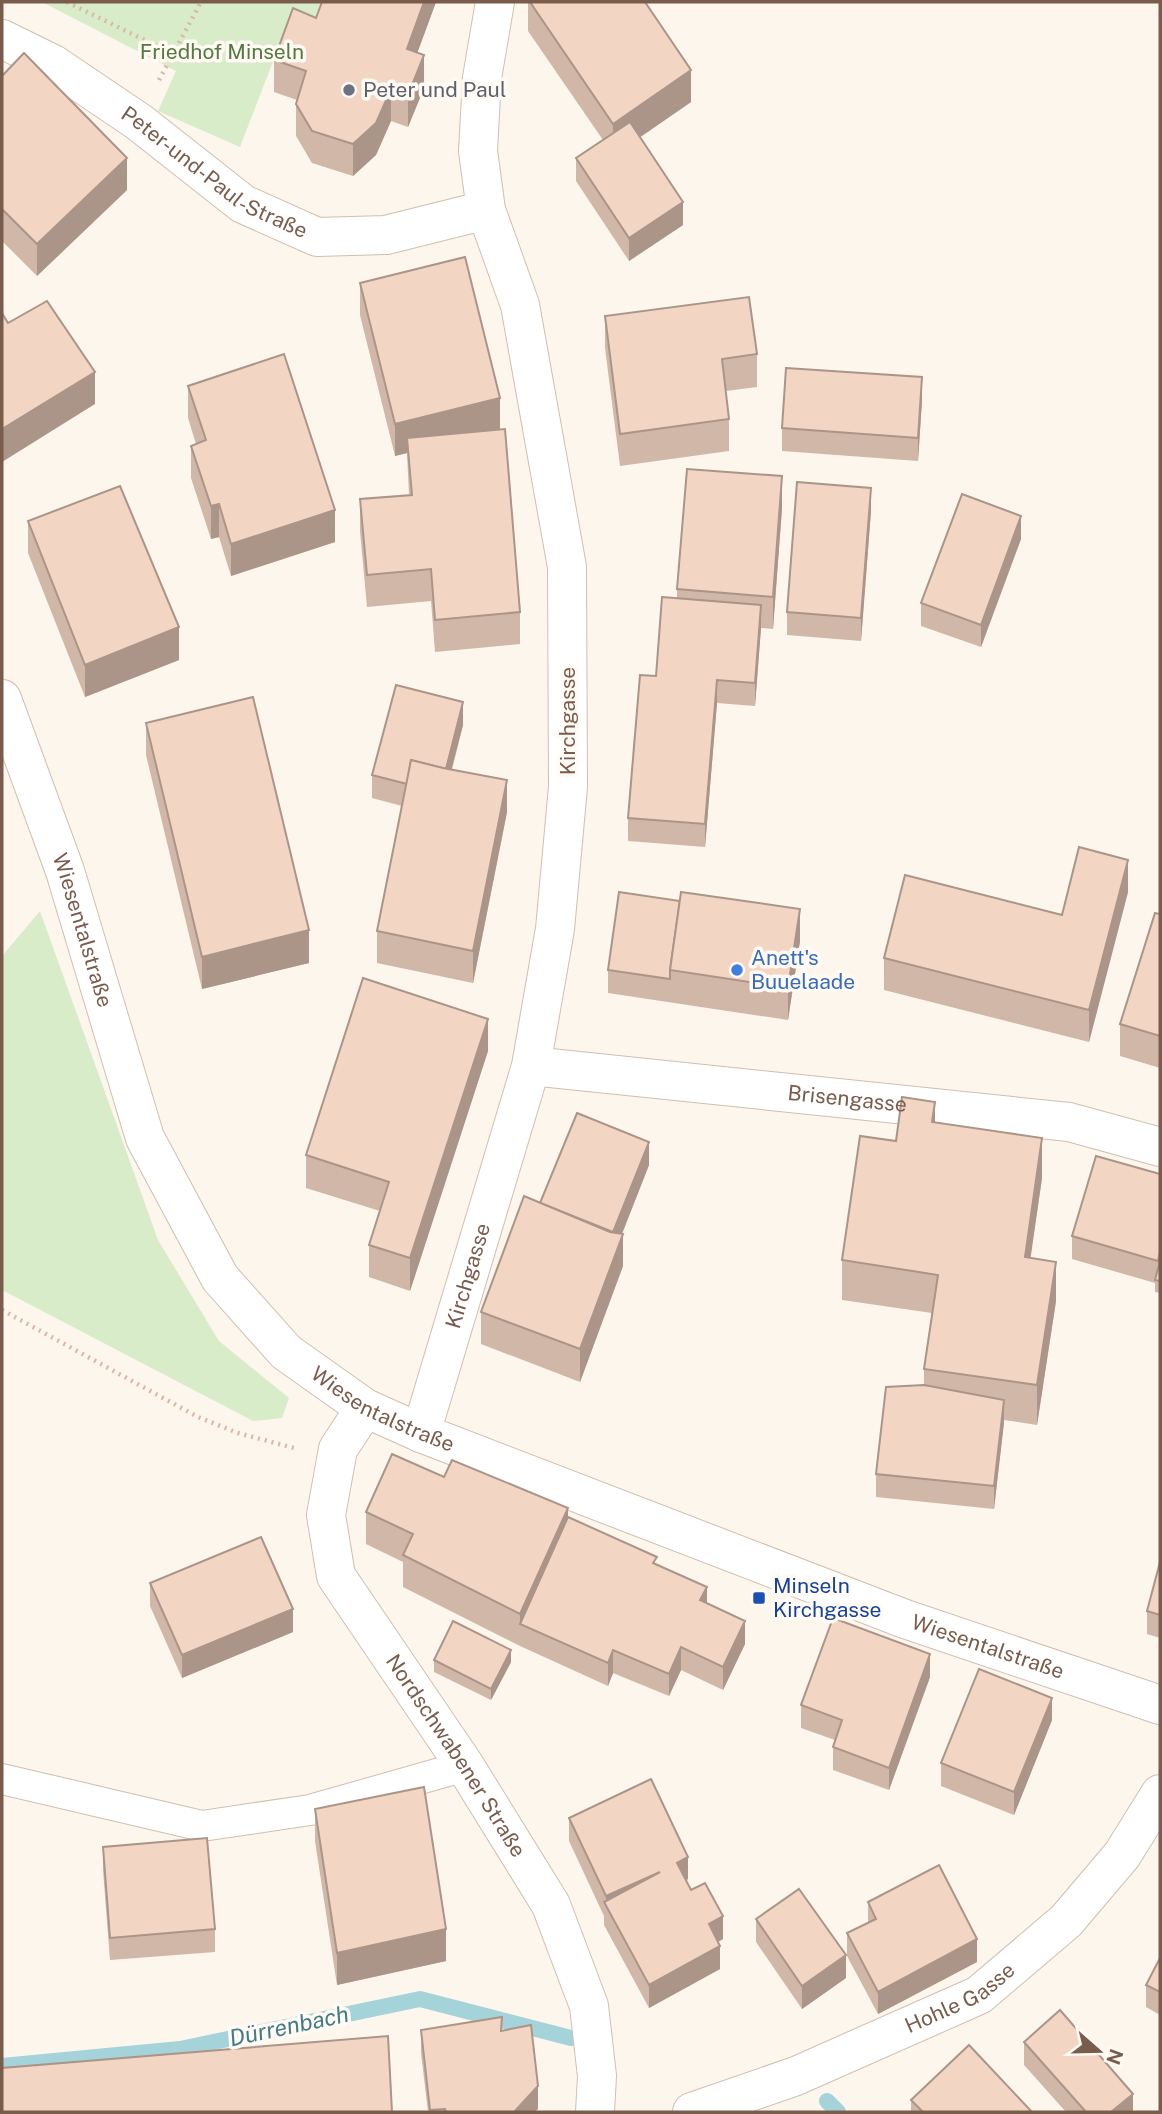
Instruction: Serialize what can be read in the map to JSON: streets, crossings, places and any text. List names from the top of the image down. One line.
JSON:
{"streets":{"street":["Peter-und-Paul-Straße","Kirchgasse","Wiesentalstraße","Brisengasse","Nordschwabener Straße","Hohle Gasse"]},"crossings":[["Peter-und-Paul-Straße","Kirchgasse"],["Kirchgasse","Wiesentalstraße"],["Kirchgasse","Brisengasse"],["Wiesentalstraße","Nordschwabener Straße"]],"water":["Dürrenbach"],"parks":["Friedhof Minseln"],"places":{"other":["Peter und Paul","Anett's Buuelaade"],"transit":["Minseln Kirchgasse"]},"north":"right"}
